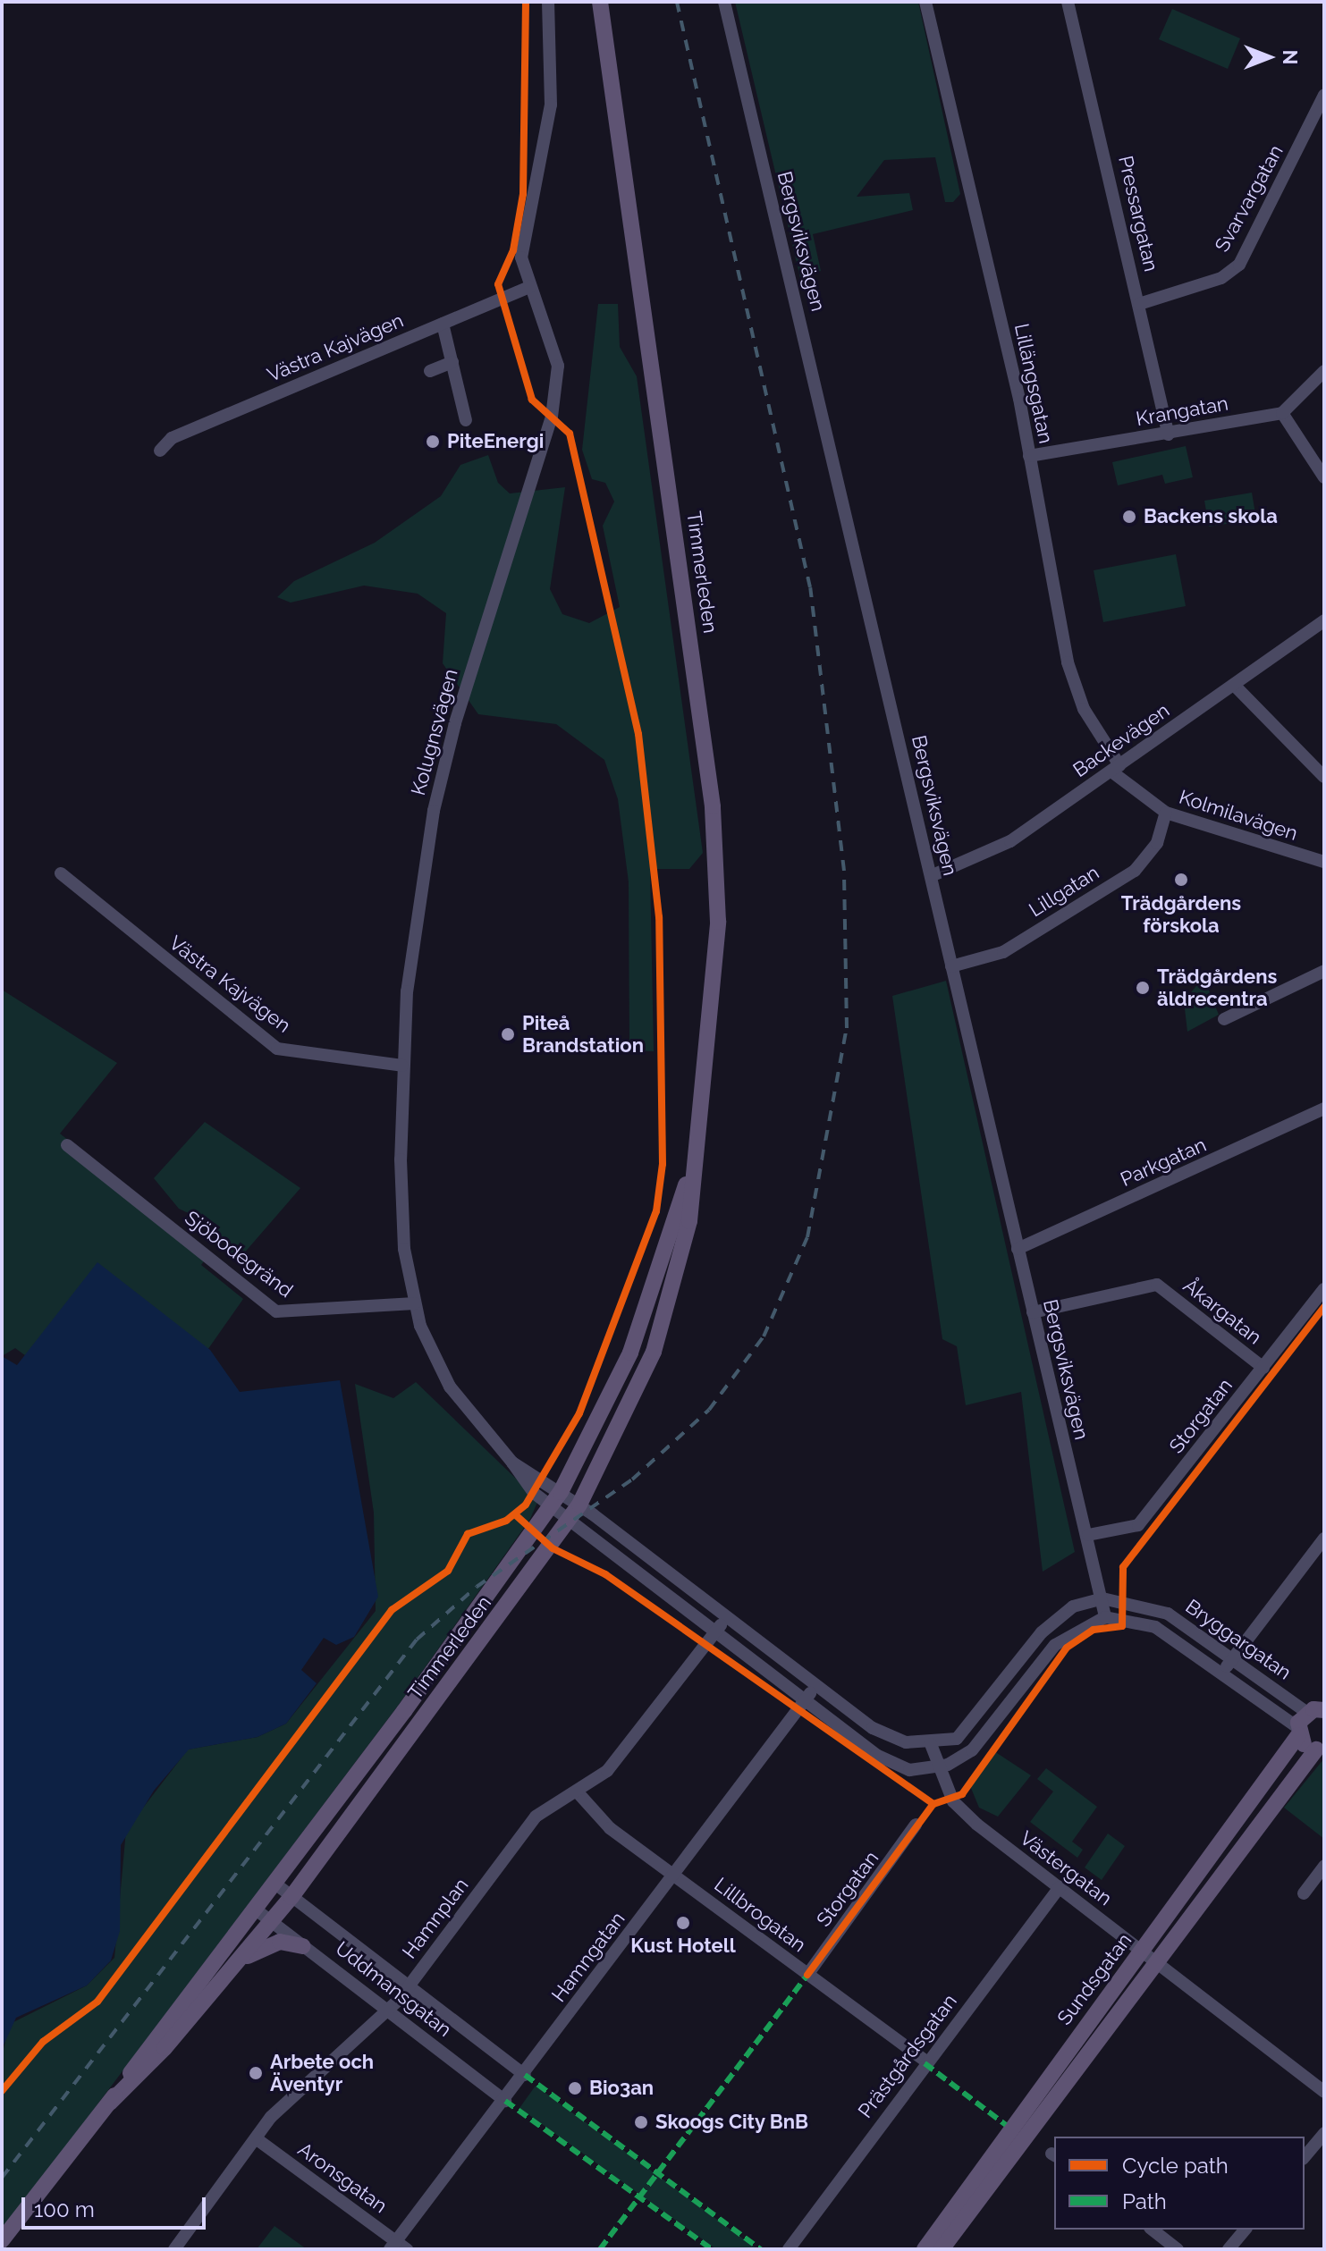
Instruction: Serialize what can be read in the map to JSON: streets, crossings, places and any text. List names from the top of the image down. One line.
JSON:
{"streets":{"main road":["Timmerleden","Sundsgatan"],"street":["Svarvargatan","Pressargatan","Bergsviksvägen","Västra Kajvägen","Lillängsgatan","Krangatan","Kolugnsvägen","Backevägen","Kolmilavägen","Lillgatan","Parkgatan","Sjöbodegränd","Åkargatan","Storgatan","Bryggargatan","Västergatan","Lillbrogatan","Hamnplan","Hamngatan","Uddmansgatan","Prästgårdsgatan","Aronsgatan"]},"crossings":[["Svarvargatan","Pressargatan"],["Pressargatan","Krangatan"],["Bergsviksvägen","Backevägen"],["Bergsviksvägen","Lillgatan"],["Bergsviksvägen","Parkgatan"],["Bergsviksvägen","Åkargatan"],["Bergsviksvägen","Storgatan"],["Bergsviksvägen","Bryggargatan"],["Västra Kajvägen","Kolugnsvägen"],["Lillängsgatan","Krangatan"],["Lillängsgatan","Backevägen"],["Lillängsgatan","Kolmilavägen"],["Timmerleden","Kolugnsvägen"],["Timmerleden","Uddmansgatan"],["Kolugnsvägen","Sjöbodegränd"],["Backevägen","Kolmilavägen"],["Kolmilavägen","Lillgatan"],["Åkargatan","Storgatan"],["Storgatan","Lillbrogatan"],["Bryggargatan","Sundsgatan"],["Västergatan","Sundsgatan"],["Västergatan","Prästgårdsgatan"],["Lillbrogatan","Hamnplan"],["Lillbrogatan","Hamngatan"],["Lillbrogatan","Prästgårdsgatan"],["Hamnplan","Uddmansgatan"],["Hamnplan","Aronsgatan"],["Hamngatan","Uddmansgatan"],["Hamngatan","Aronsgatan"]],"places":["PiteEnergi","Backens skola","Trädgårdens förskola","Trädgårdens äldrecentra","Piteå Brandstation","Kust Hotell","Arbete och Äventyr","Bio3an","Skoogs City BnB"],"legend":["Cycle path","Path"],"scale_bar":"100 m","north":"right"}
